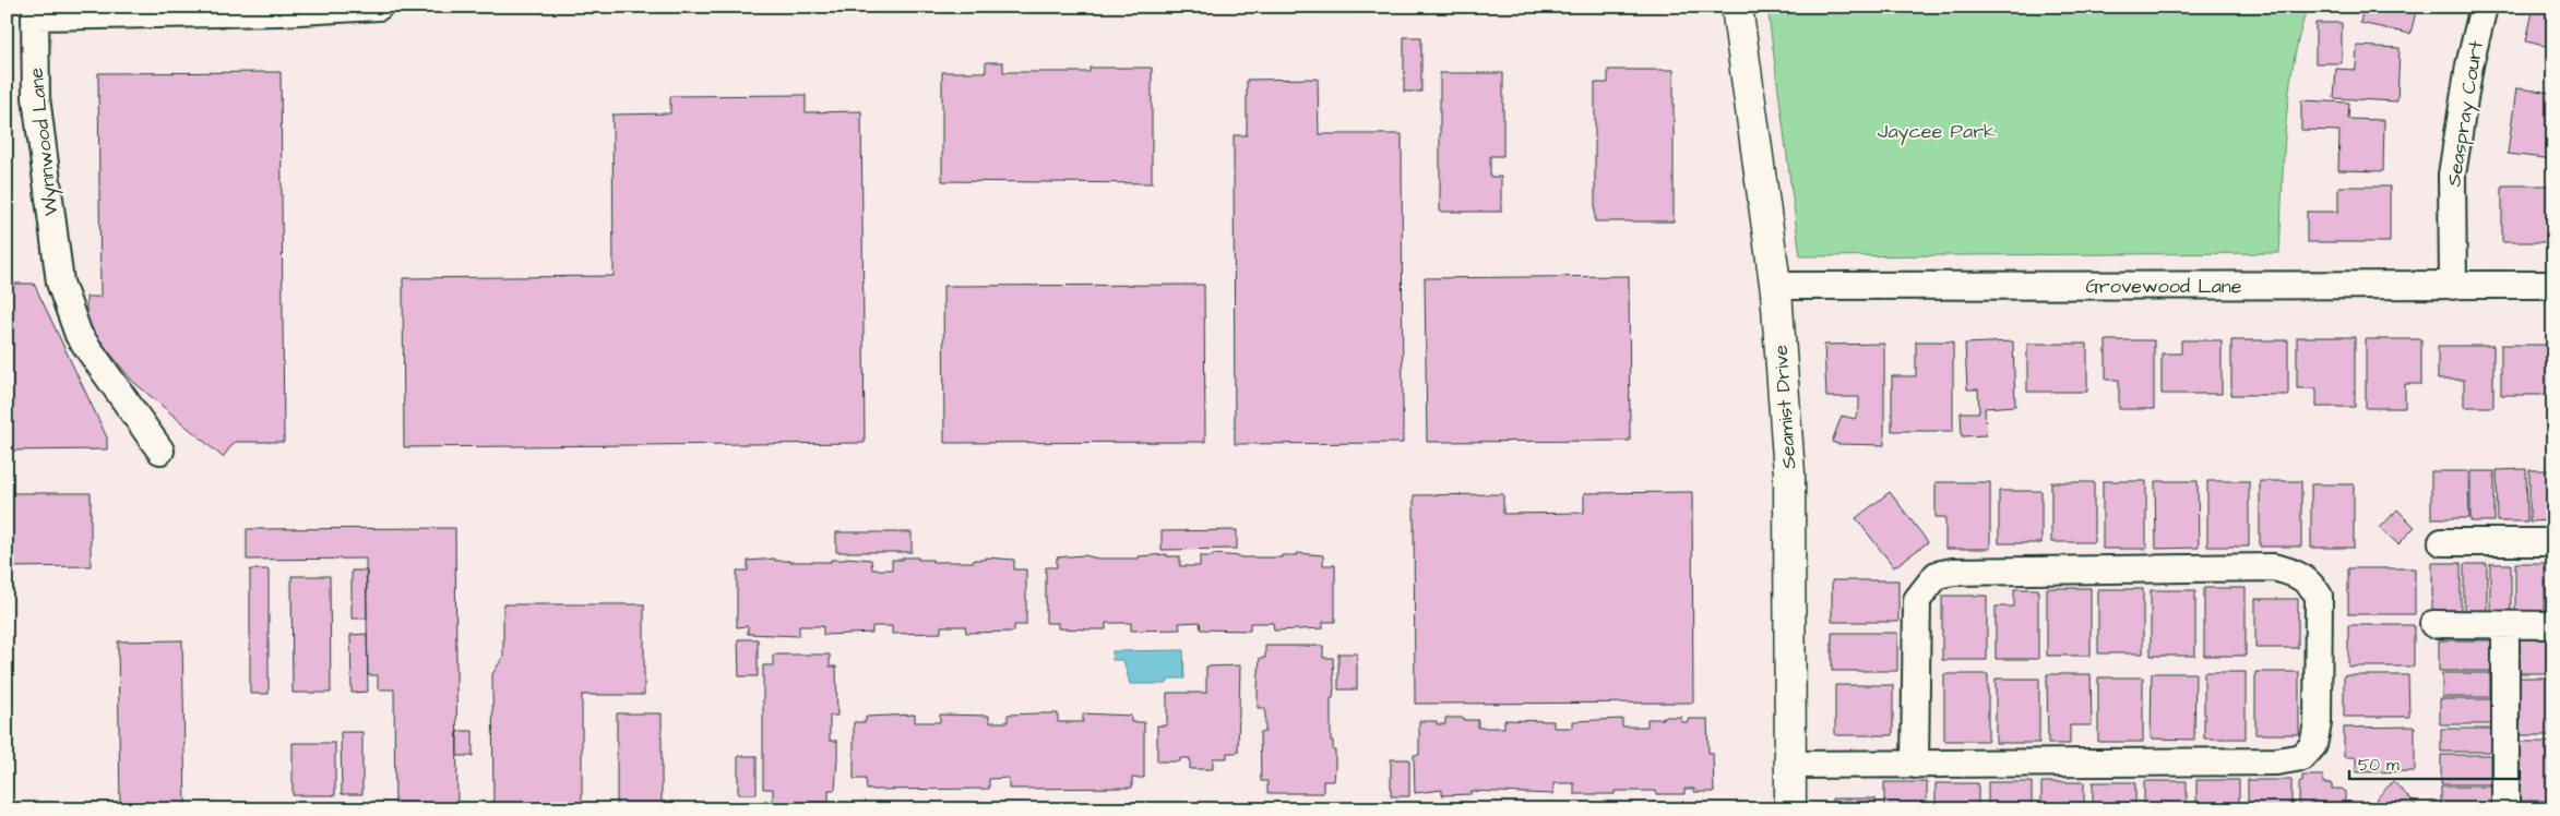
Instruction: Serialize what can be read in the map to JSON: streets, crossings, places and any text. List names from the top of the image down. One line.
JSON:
{"streets":{"street":["Seaspray Court","Wynnwood Lane","Grovewood Lane","Seamist Drive"]},"crossings":[["Seaspray Court","Grovewood Lane"],["Grovewood Lane","Seamist Drive"]],"parks":["Jaycee Park"],"scale_bar":"50 m"}
